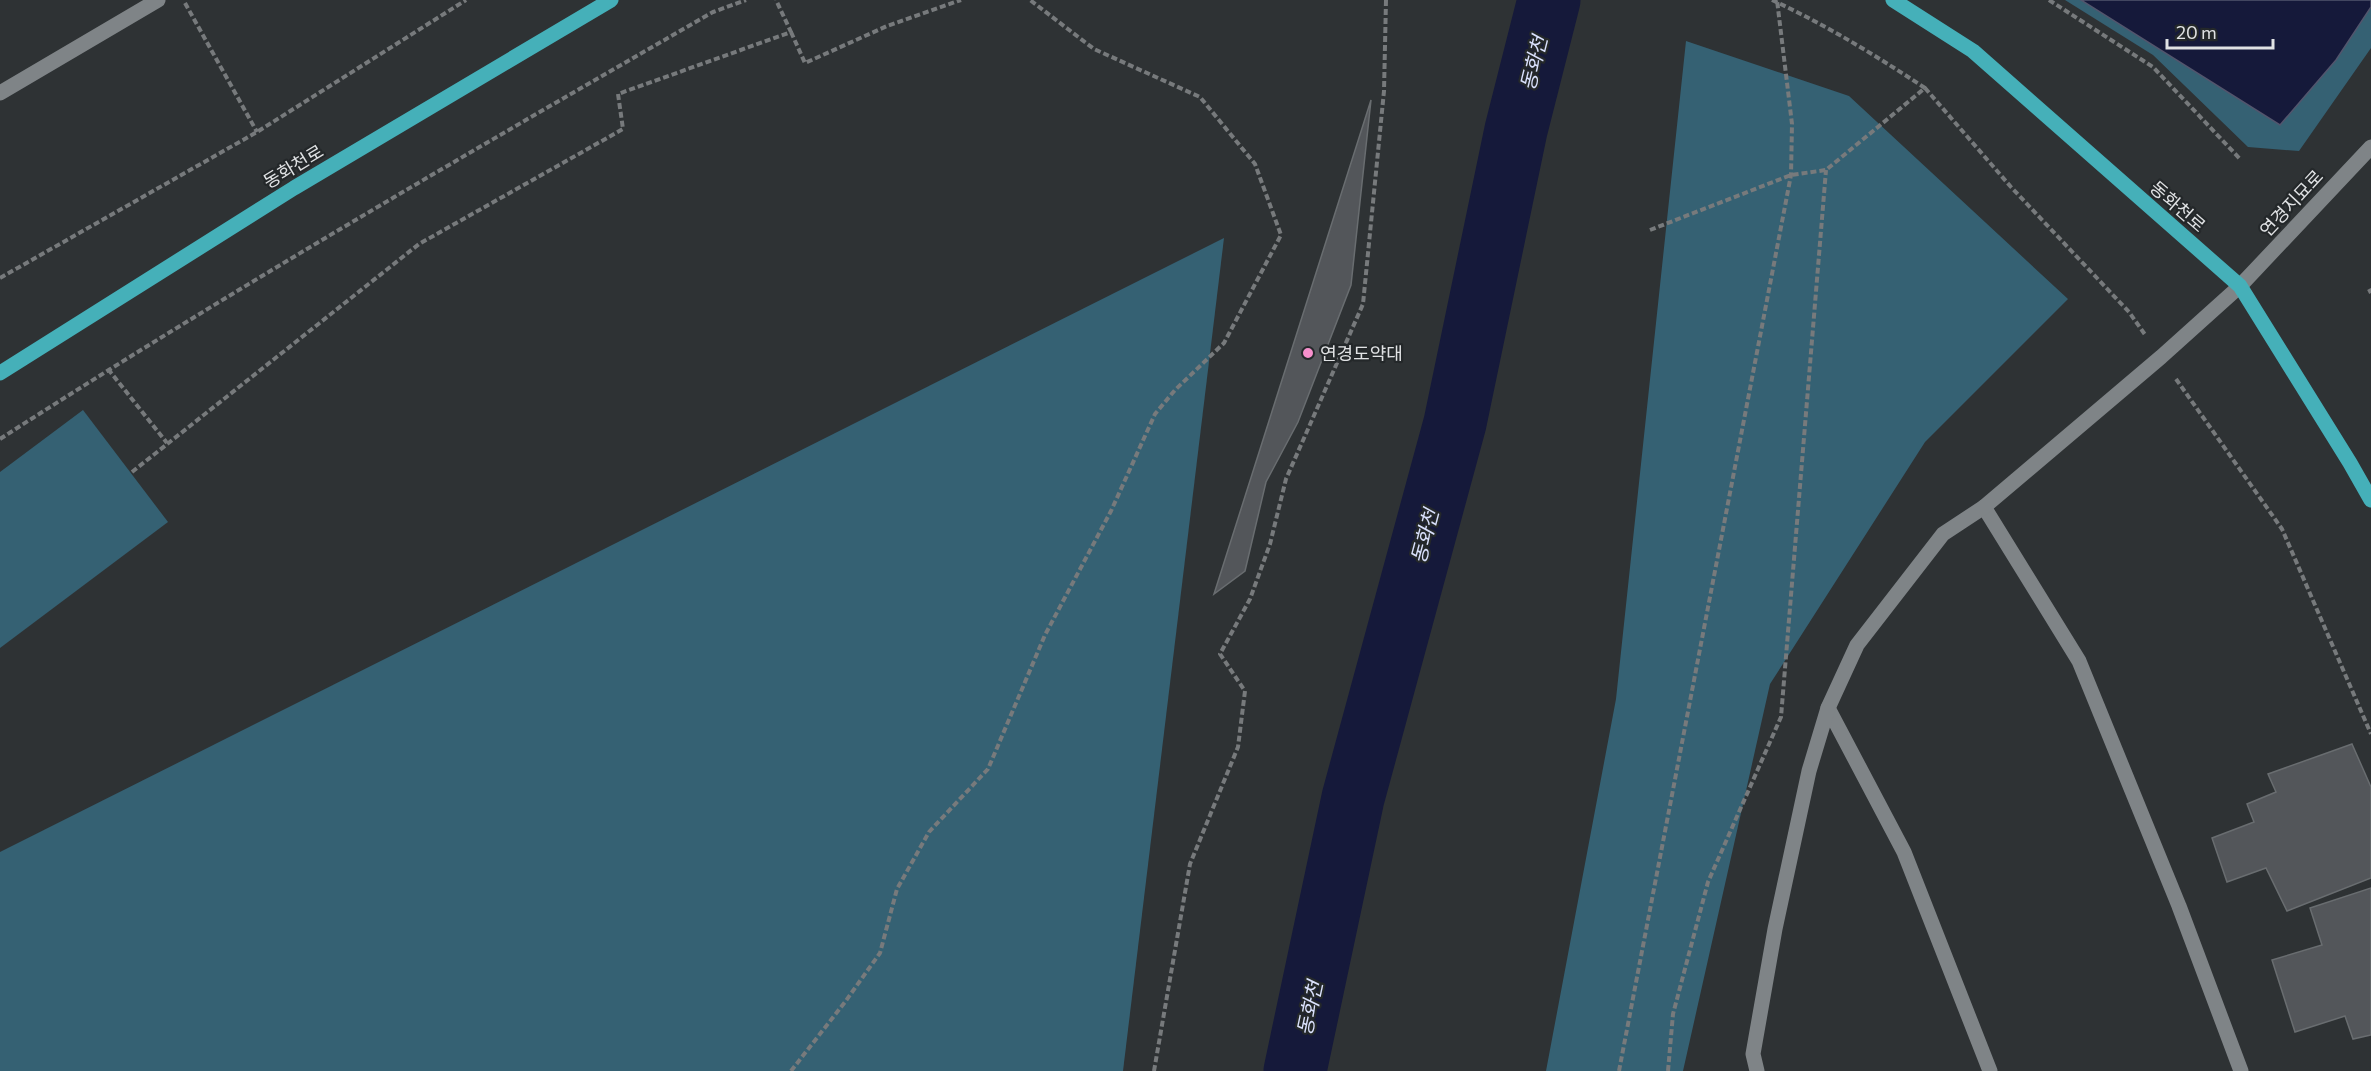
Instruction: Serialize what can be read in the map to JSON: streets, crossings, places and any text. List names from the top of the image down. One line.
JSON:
{"streets":{"main road":["동화천로"],"street":["연경지묘로"]},"crossings":[["동화천로","연경지묘로"]],"water":["동화천"],"places":["연경도약대"],"scale_bar":"20 m"}
